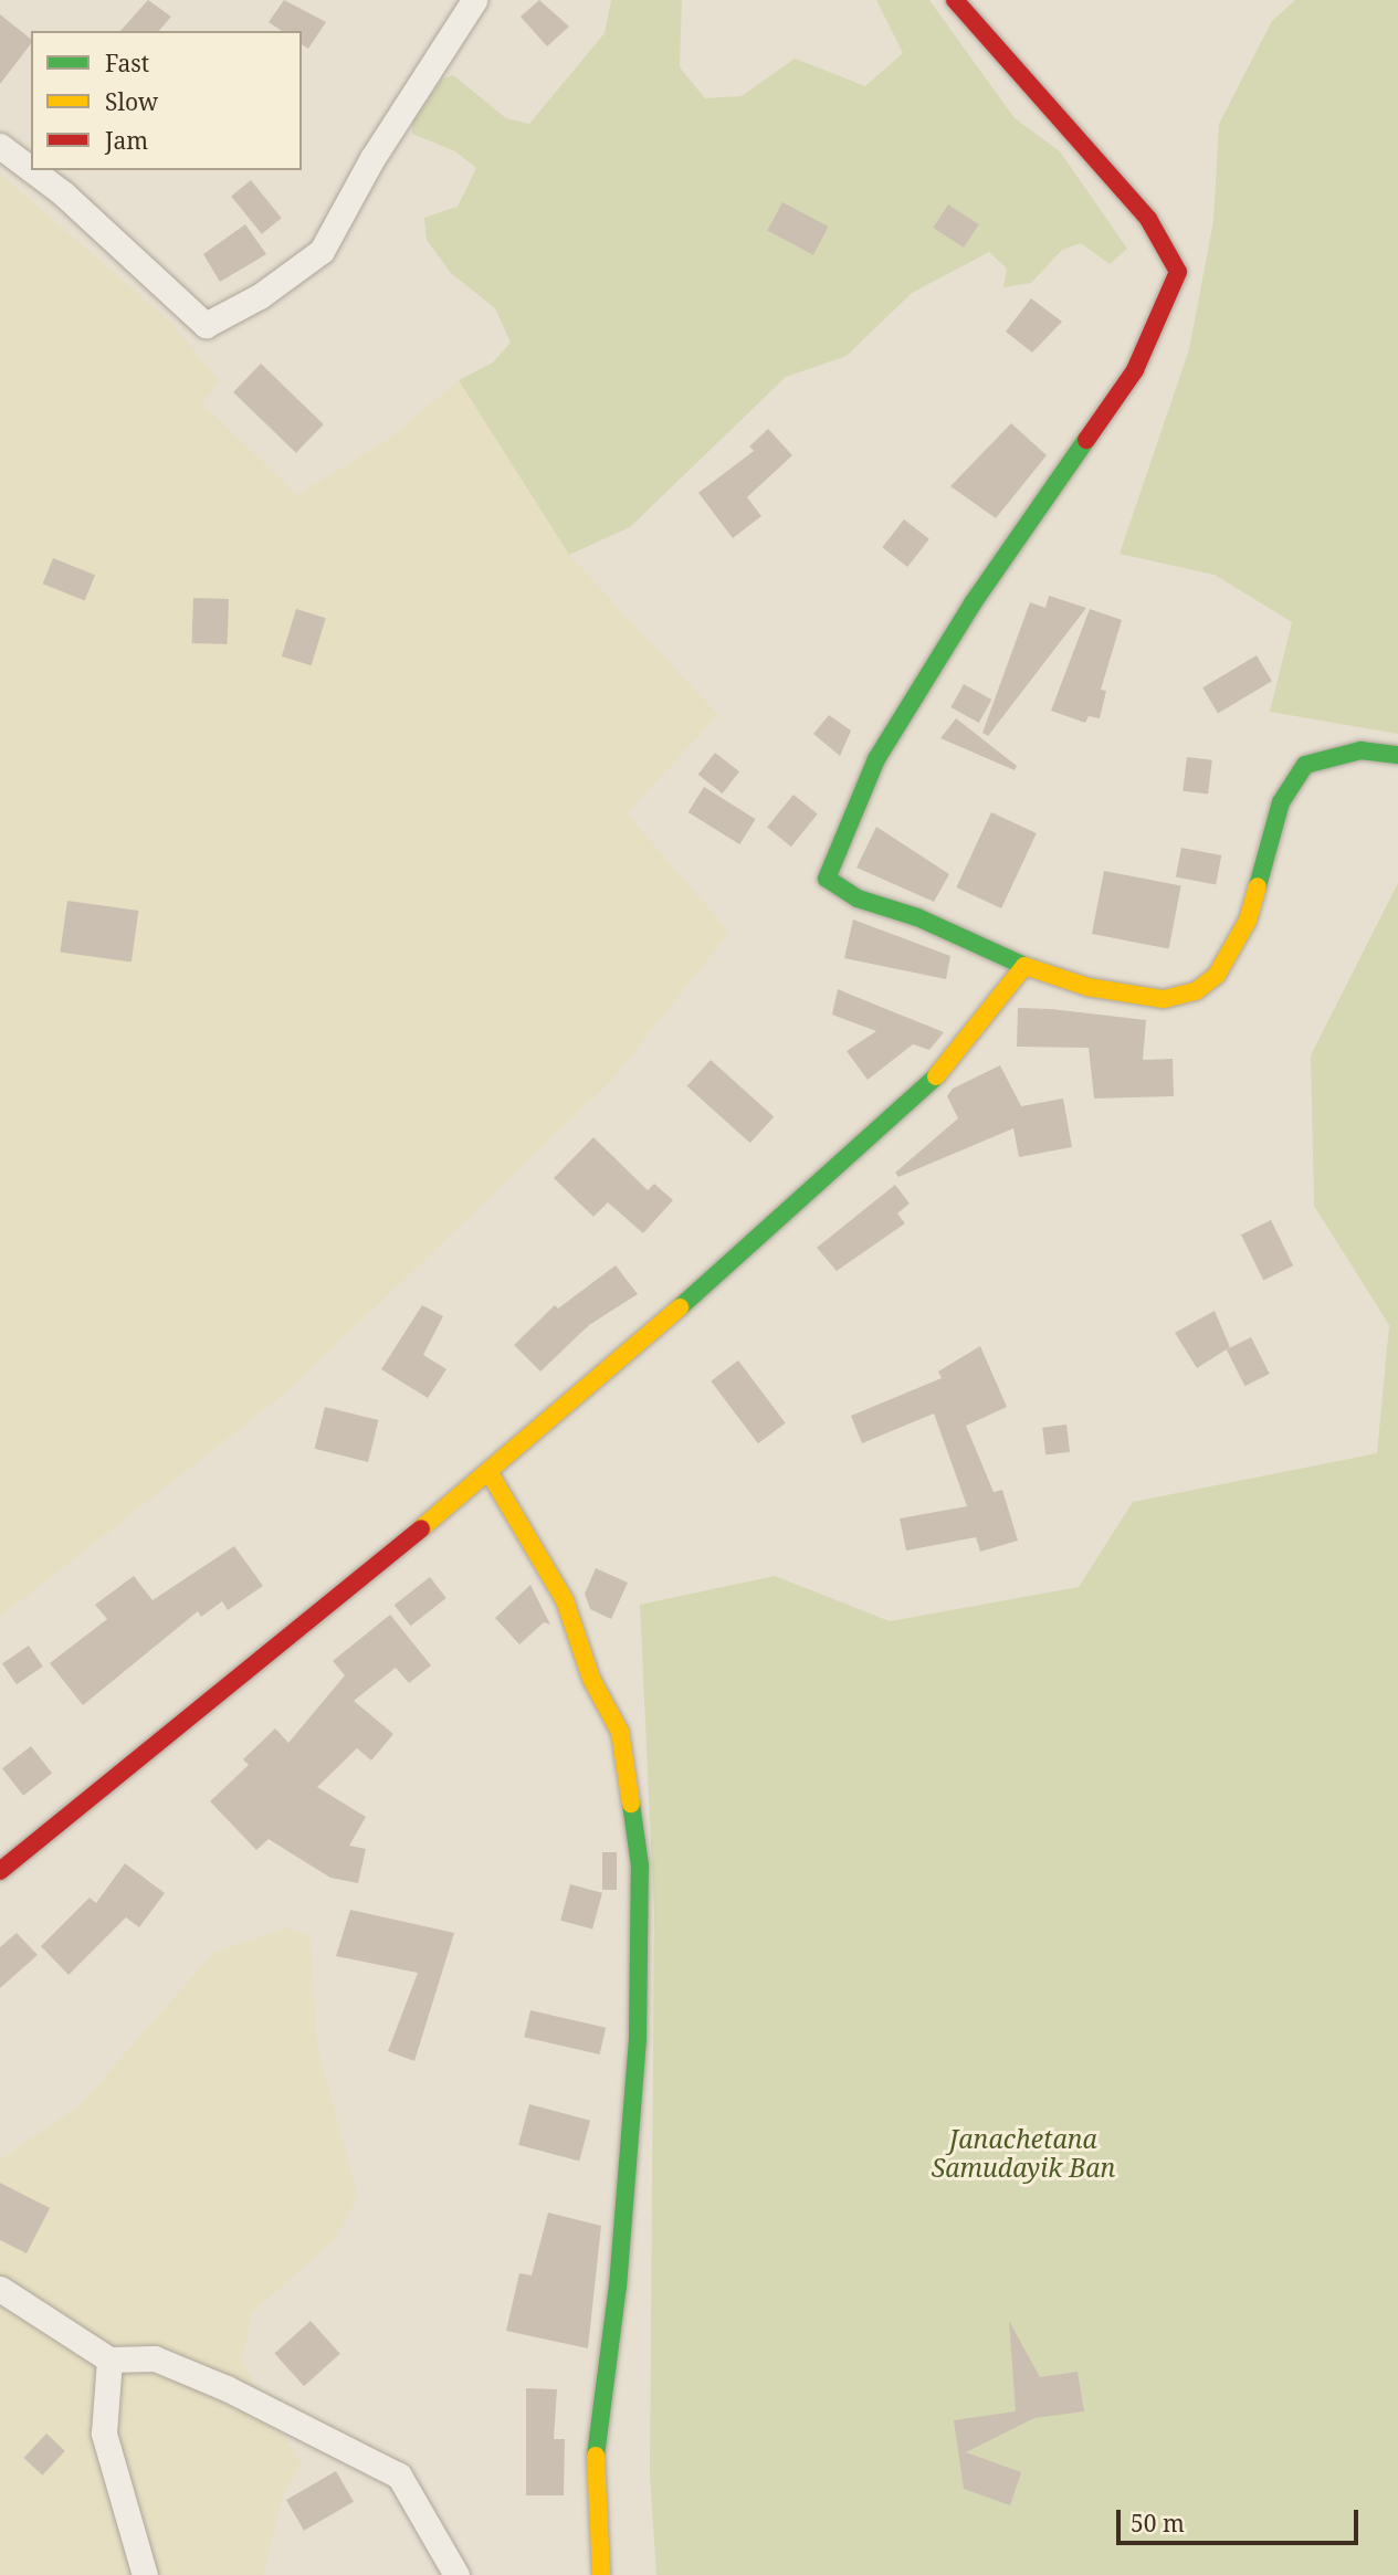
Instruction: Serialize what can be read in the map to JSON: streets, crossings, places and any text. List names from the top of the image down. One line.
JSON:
{"parks":["Janachetana Samudayik Ban"],"legend":["Fast","Slow","Jam"],"scale_bar":"50 m"}
